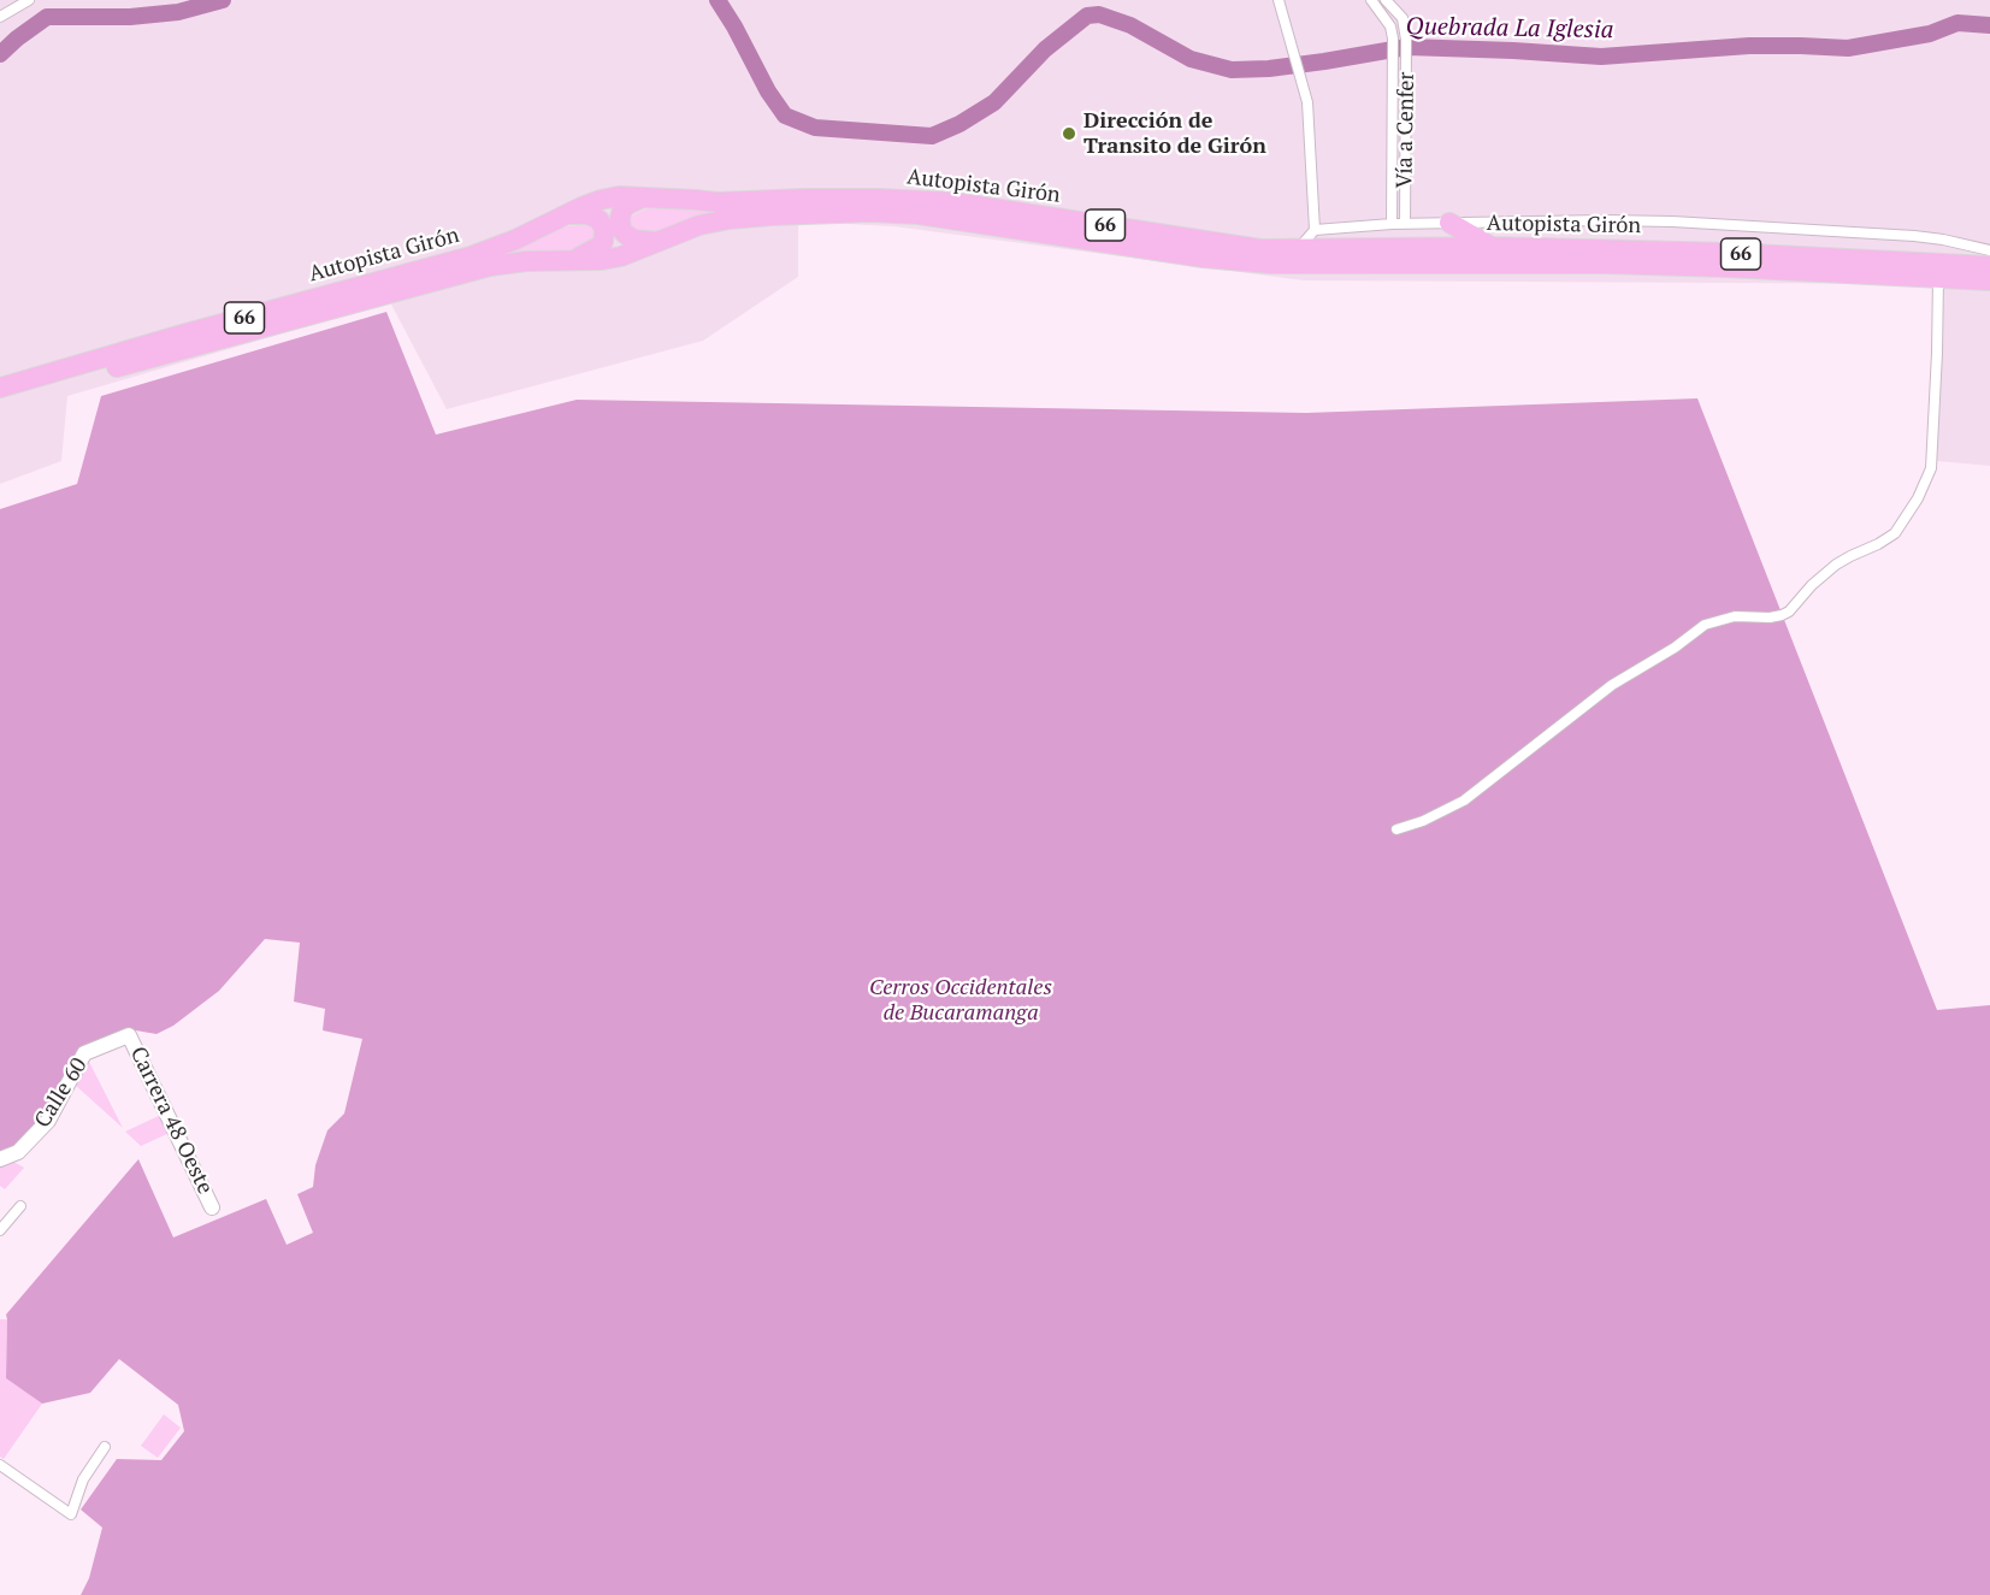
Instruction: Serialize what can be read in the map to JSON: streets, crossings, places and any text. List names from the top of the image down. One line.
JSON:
{"streets":{"highway":["Autopista Girón","66"],"street":["Vía a Cenfer","Calle 60","Carrera 48 Oeste"]},"crossings":[["Calle 60","Carrera 48 Oeste"]],"water":["Quebrada La Iglesia"],"parks":["Cerros Occidentales de Bucaramanga"],"places":["Dirección de Transito de Girón"]}
